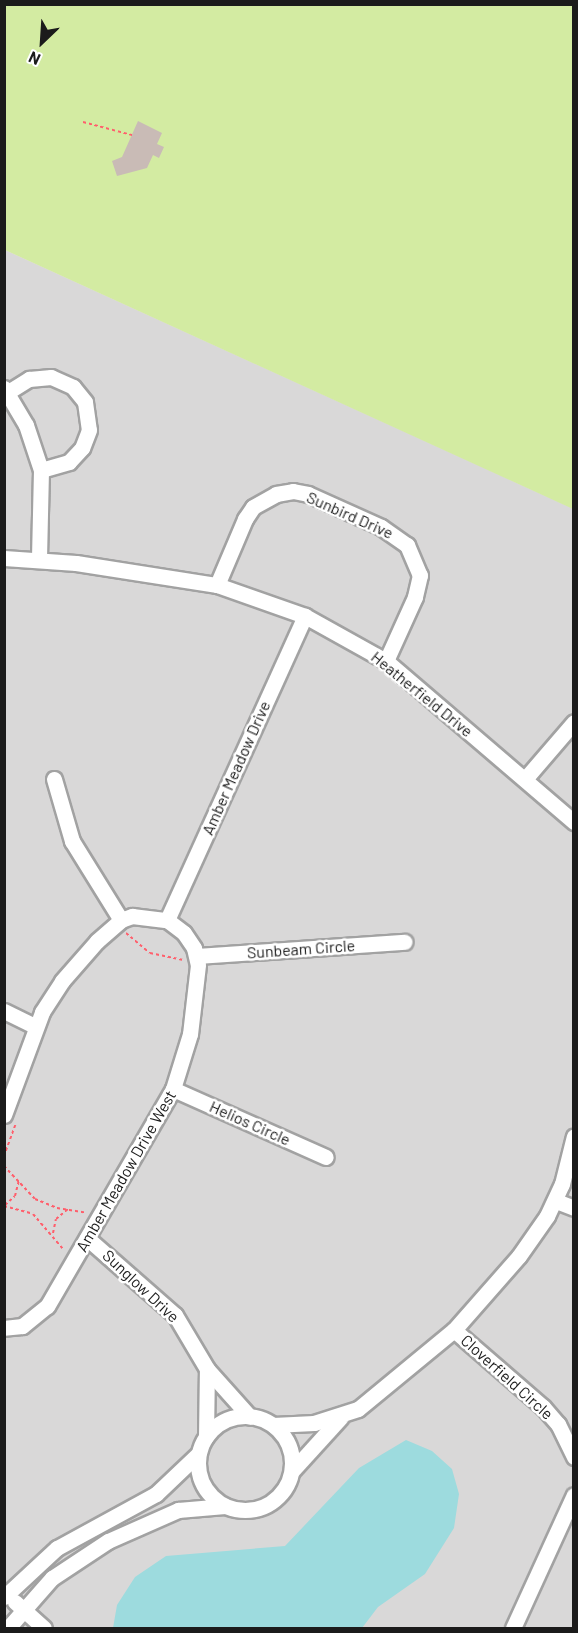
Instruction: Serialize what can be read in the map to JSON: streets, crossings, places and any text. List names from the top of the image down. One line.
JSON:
{"streets":{"street":["Sunbird Drive","Heatherfield Drive","Amber Meadow Drive","Sunbeam Circle","Helios Circle","Amber Meadow Drive West","Sunglow Drive","Cloverfield Circle"]},"crossings":[["Sunbird Drive","Heatherfield Drive"],["Heatherfield Drive","Amber Meadow Drive"],["Sunbeam Circle","Amber Meadow Drive West"],["Helios Circle","Amber Meadow Drive West"],["Amber Meadow Drive West","Sunglow Drive"]],"north":"bottom left"}
